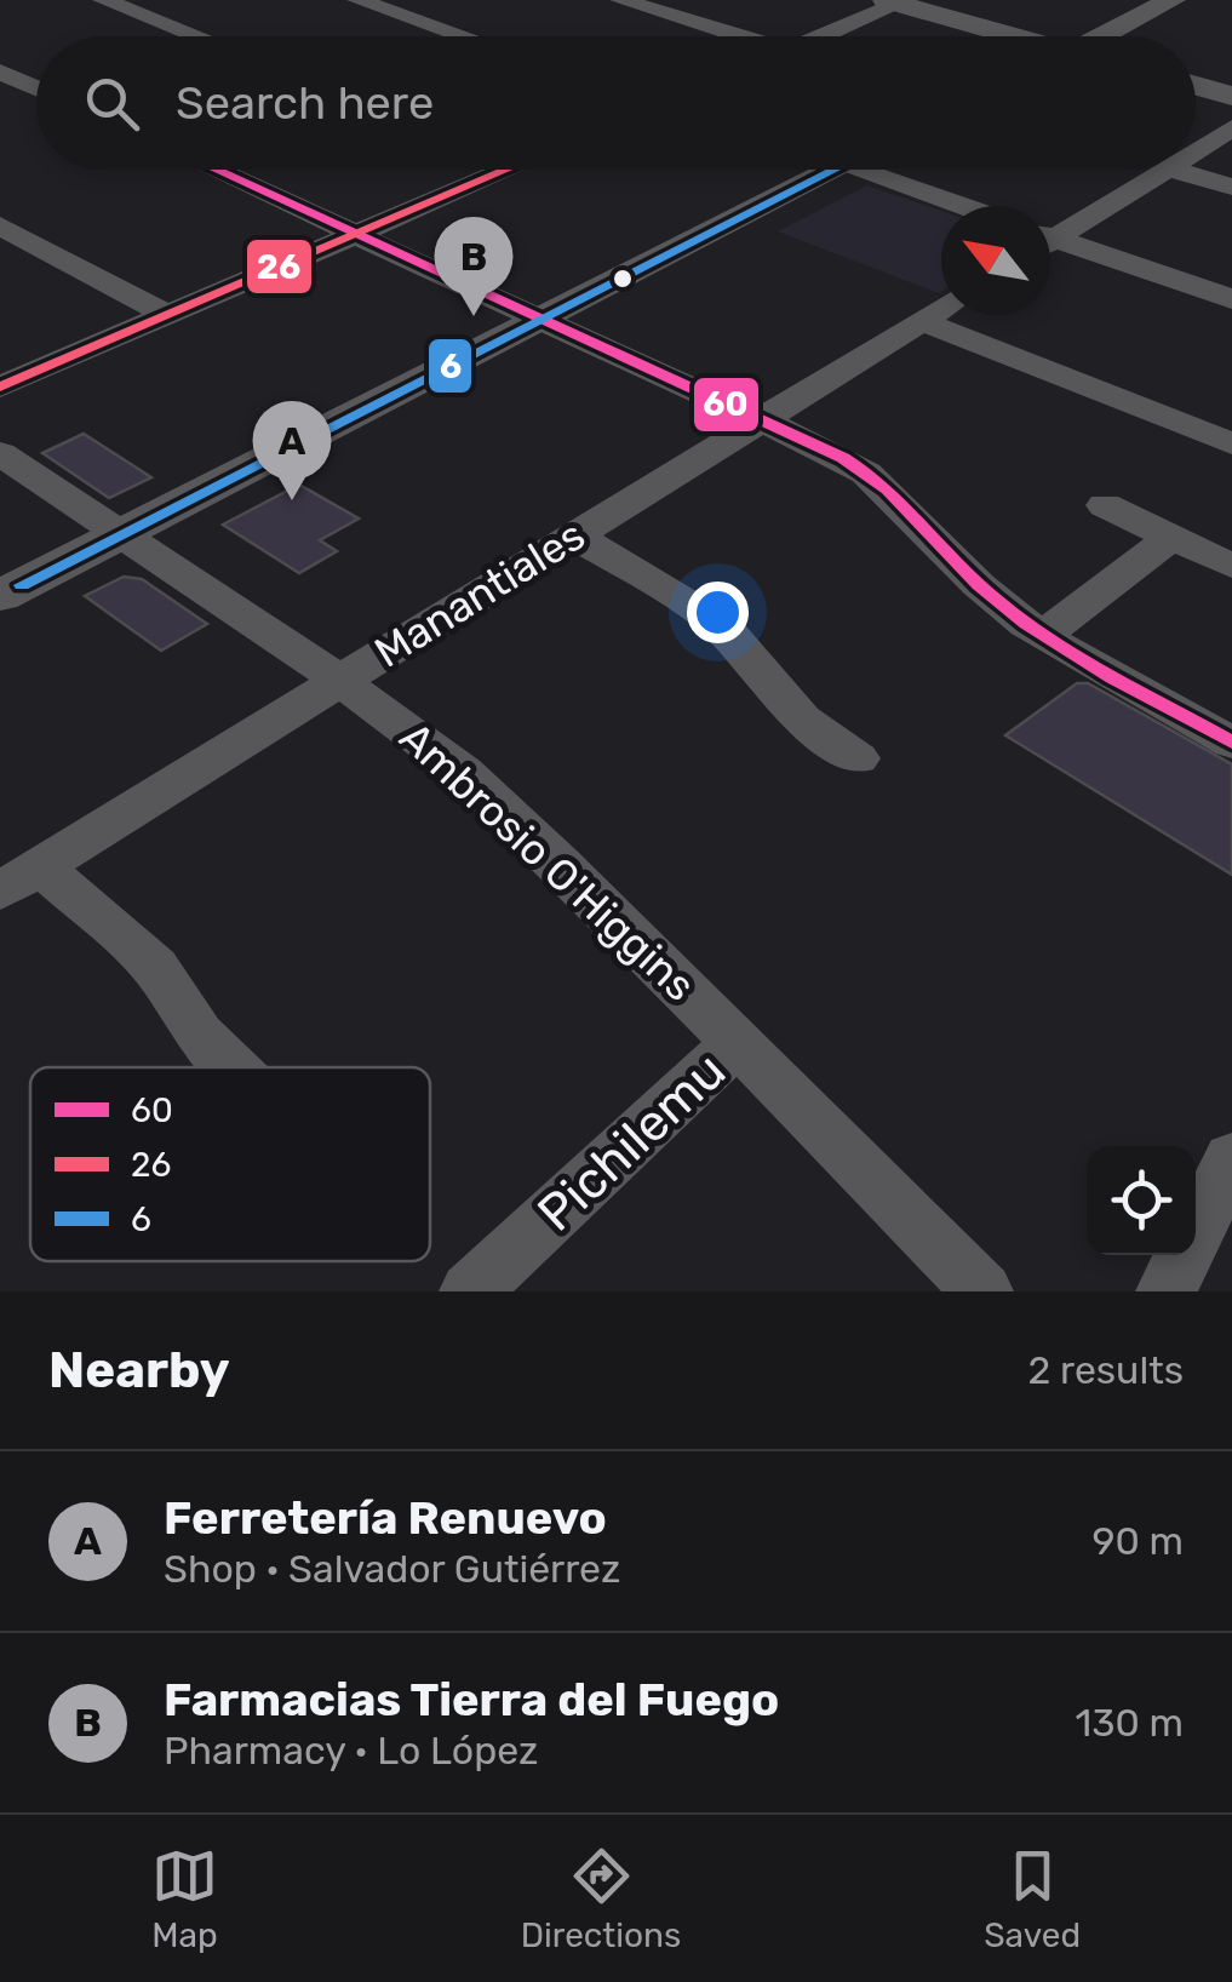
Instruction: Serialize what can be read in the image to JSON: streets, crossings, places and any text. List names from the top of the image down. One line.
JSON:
{"streets":{"street":["Manantiales","Ambrosio O'Higgins","Pichilemu"]},"crossings":[["Manantiales","Ambrosio O'Higgins"],["Ambrosio O'Higgins","Pichilemu"]],"lines":["transit line 60","transit line 26","transit line 6"],"legend":["60","26","6"],"north":"top left","page":{"search":"Search here","pins":["B","A"],"heading":["Nearby","2 results"],"list":[{"mark":"A","name":"Ferretería Renuevo","note":"Shop · Salvador Gutiérrez","value":"90 m"},{"mark":"B","name":"Farmacias Tierra del Fuego","note":"Pharmacy · Lo López","value":"130 m"}],"nav":["Map","Directions","Saved"]}}
